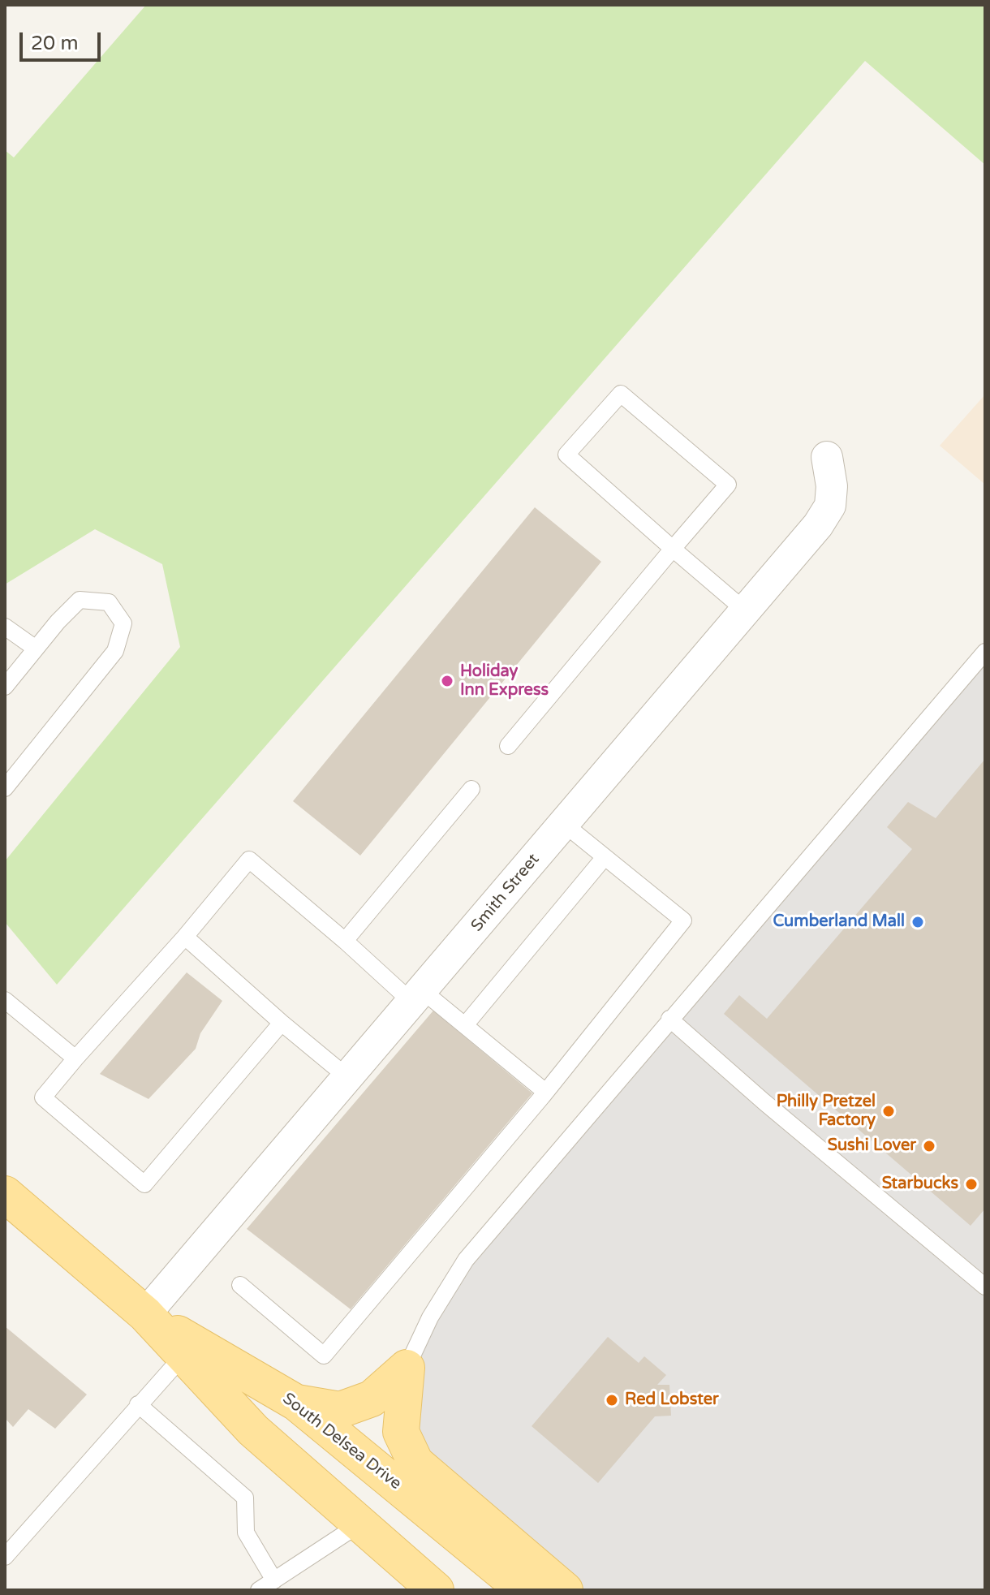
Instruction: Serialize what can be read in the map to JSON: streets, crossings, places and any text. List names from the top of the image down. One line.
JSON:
{"streets":{"main road":["South Delsea Drive"],"street":["Smith Street"]},"crossings":[["Smith Street","South Delsea Drive"]],"places":["Holiday Inn Express","Cumberland Mall","Philly Pretzel Factory","Sushi Lover","Starbucks","Red Lobster"],"scale_bar":"20 m"}
